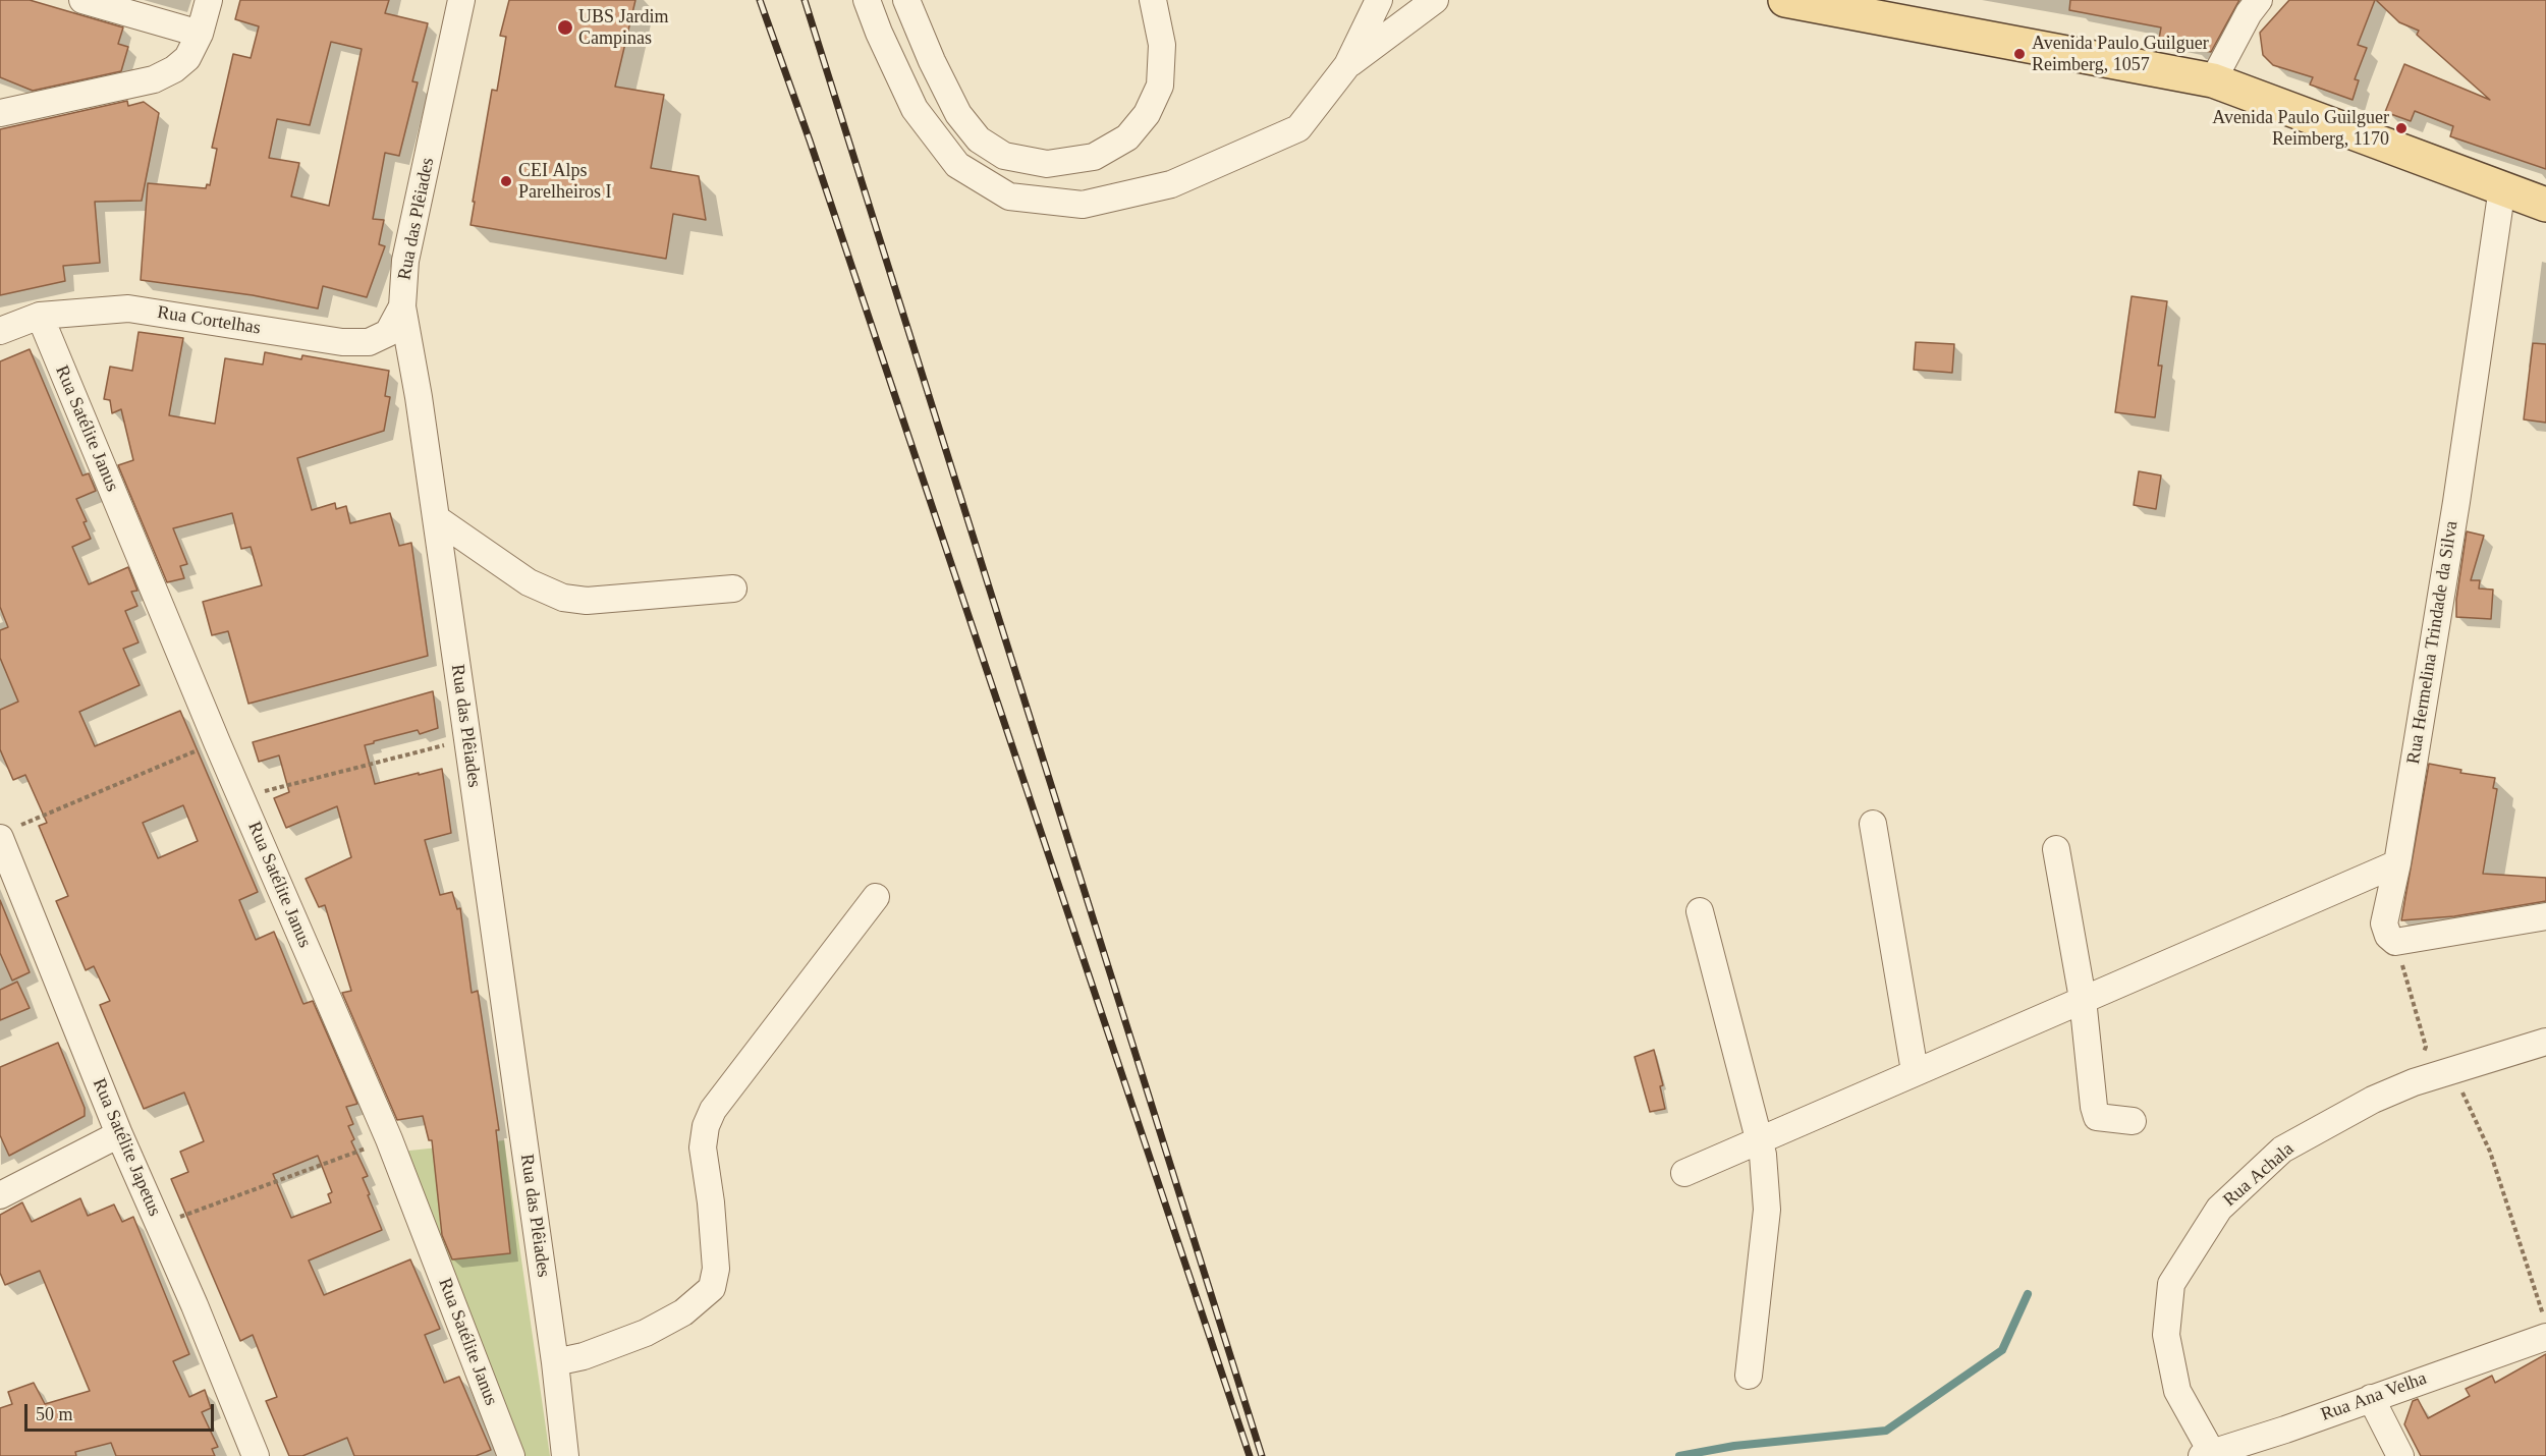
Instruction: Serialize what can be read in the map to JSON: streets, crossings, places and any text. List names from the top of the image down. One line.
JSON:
{"streets":{"street":["Rua das Plêiades","Rua Cortelhas","Rua Satélite Janus","Rua Hermelina Trindade da Silva","Rua Satélite Japetus","Rua Achala","Rua Ana Velha"]},"crossings":[["Rua das Plêiades","Rua Cortelhas"],["Rua Cortelhas","Rua Satélite Janus"],["Rua Achala","Rua Ana Velha"]],"places":["UBS Jardim Campinas","Avenida Paulo Guilguer Reimberg, 1057","Avenida Paulo Guilguer Reimberg, 1170","CEI Alps Parelheiros I"],"scale_bar":"50 m"}
